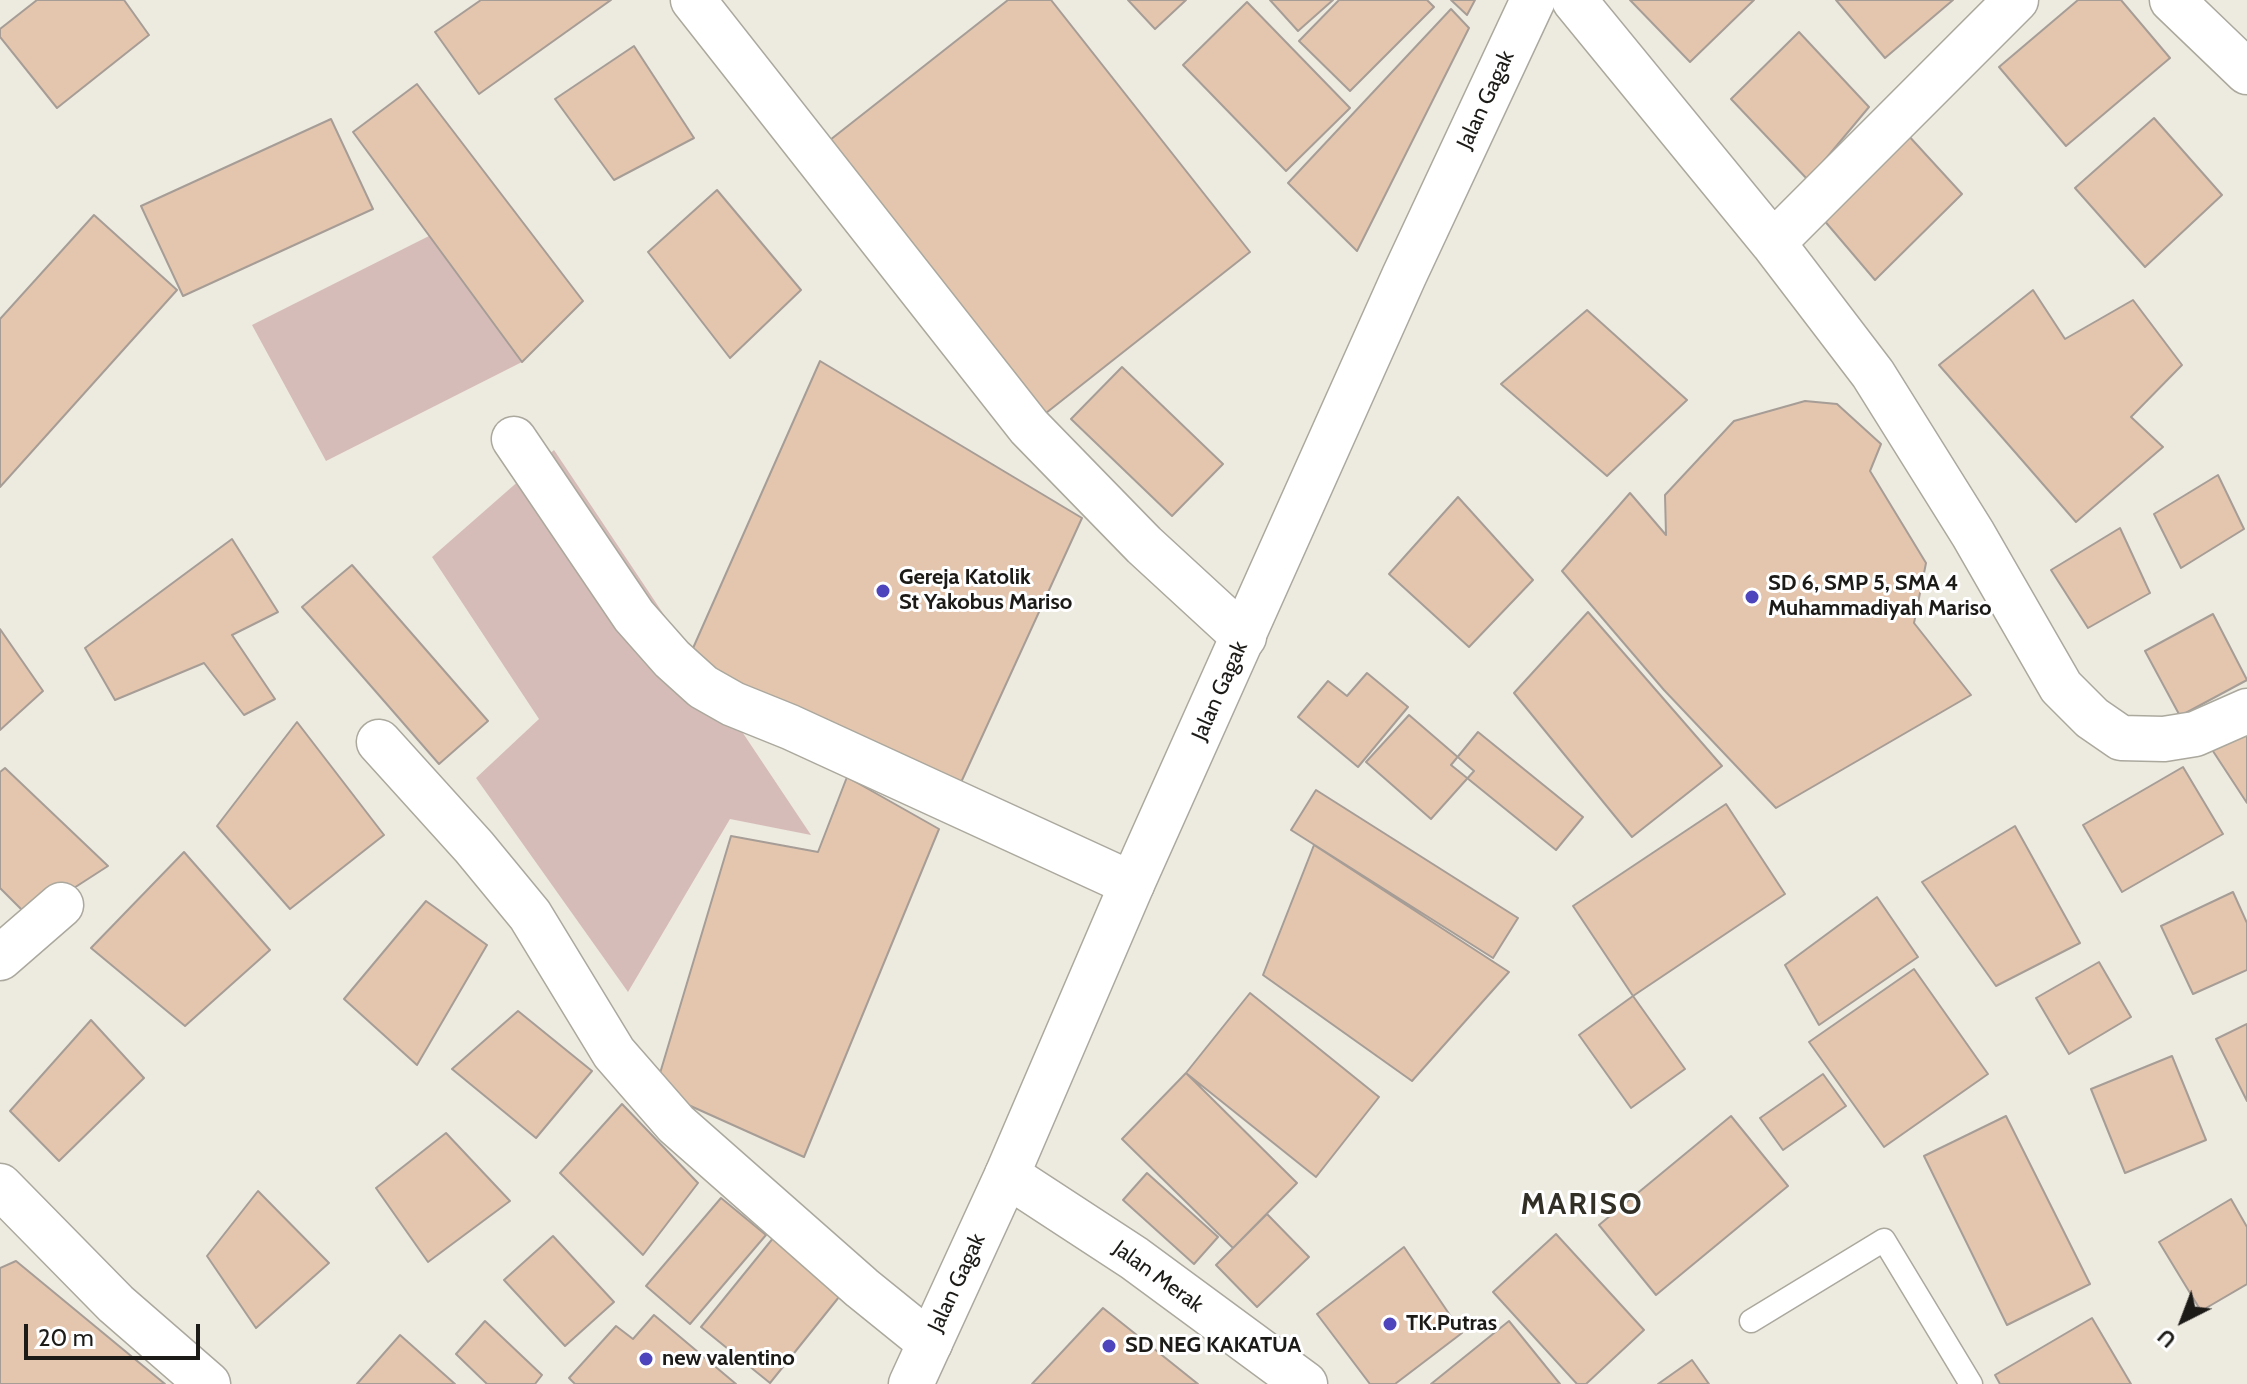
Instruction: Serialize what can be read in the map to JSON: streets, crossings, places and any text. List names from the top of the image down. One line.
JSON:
{"streets":{"street":["Jalan Gagak","Jalan Merak"]},"crossings":[["Jalan Gagak","Jalan Merak"]],"districts":["MARISO"],"places":["Gereja Katolik St Yakobus Mariso","SD 6, SMP 5, SMA 4 Muhammadiyah Mariso","TK.Putras","SD NEG KAKATUA","new valentino"],"scale_bar":"20 m","north":"bottom left"}
